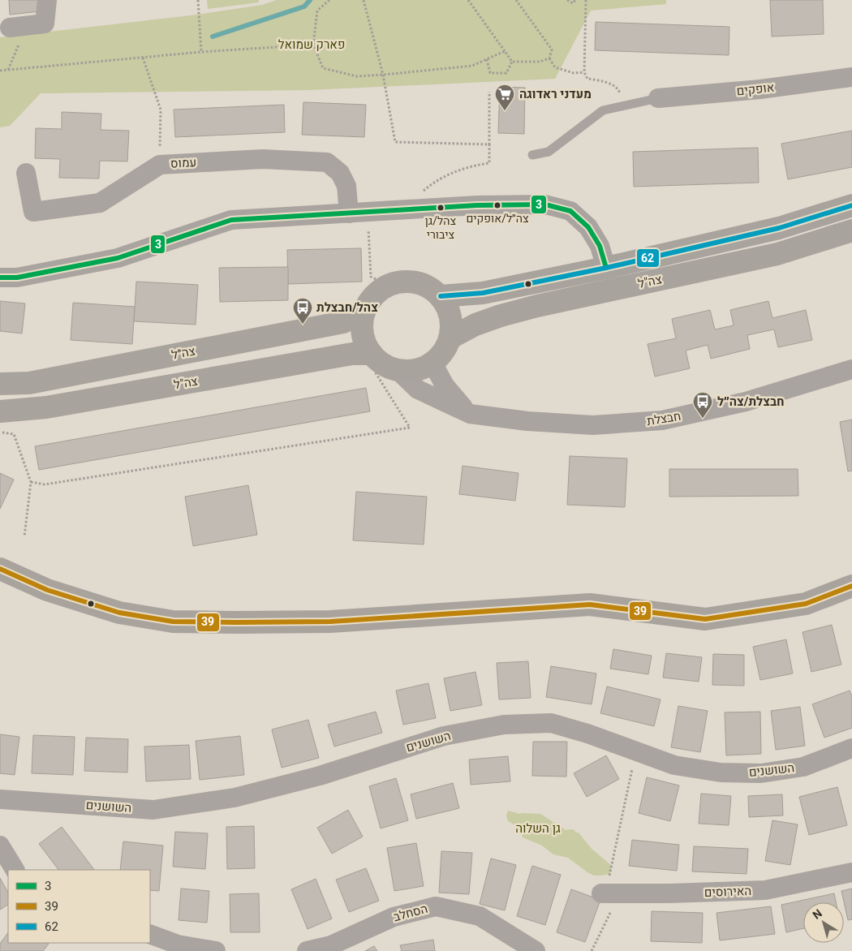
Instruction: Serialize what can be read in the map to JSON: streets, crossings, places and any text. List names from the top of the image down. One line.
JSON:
{"streets":{"main road":["צה\"ל","צה״ל"],"street":["אופקים","עמוס","חבצלת","השושנים","האירוסים","הסחלב"]},"crossings":[["צה\"ל","צה״ל"],["צה\"ל","חבצלת"],["צה״ל","חבצלת"]],"parks":["פארק שמואל","גן השלוה"],"places":{"supermarket":["מעדני ראדוגה"],"other":["צה״ל/אופקים","צהל/גן ציבורי"],"bus stop":["צהל/חבצלת","חבצלת/צה״ל"]},"lines":["transit line 3","transit line 62","transit line 39"],"legend":["3","39","62"],"north":"top left"}
